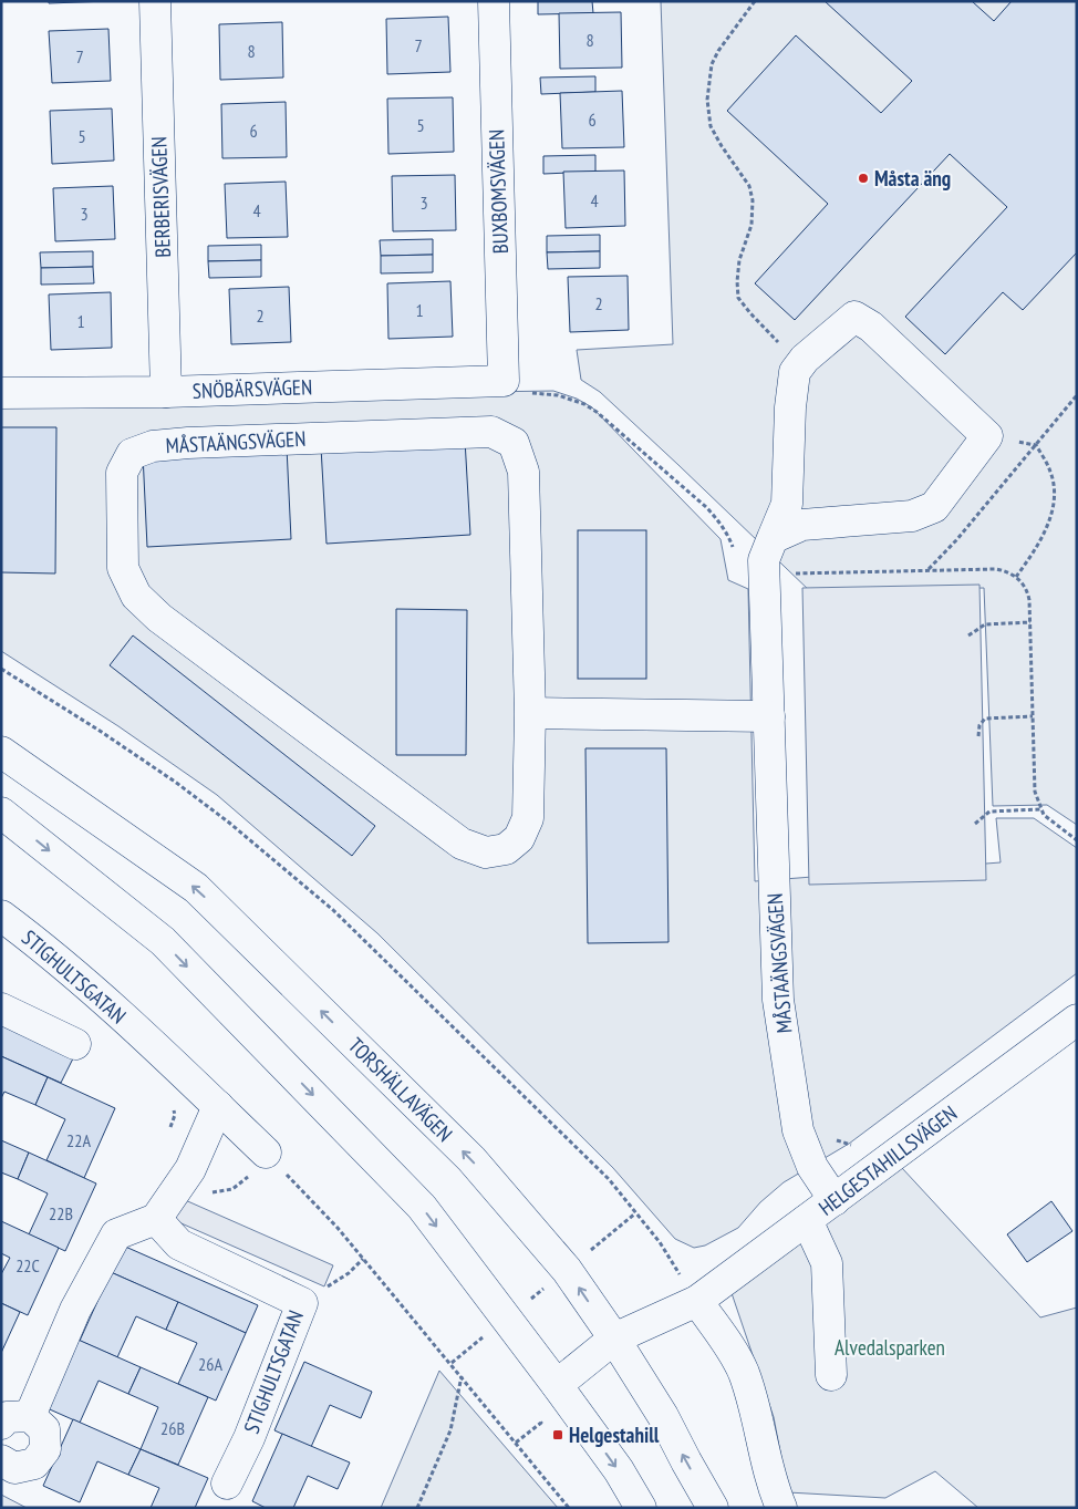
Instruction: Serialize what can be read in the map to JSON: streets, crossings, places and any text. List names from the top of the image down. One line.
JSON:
{"streets":{"street":["BUXBOMSVÄGEN","BERBERISVÄGEN","SNÖBÄRSVÄGEN","MÅSTAÄNGSVÄGEN","STIGHULTSGATAN","TORSHÄLLAVÄGEN","HELGESTAHILLSVÄGEN"]},"crossings":[["BUXBOMSVÄGEN","SNÖBÄRSVÄGEN"],["BERBERISVÄGEN","SNÖBÄRSVÄGEN"],["MÅSTAÄNGSVÄGEN","HELGESTAHILLSVÄGEN"],["TORSHÄLLAVÄGEN","HELGESTAHILLSVÄGEN"]],"parks":["Alvedalsparken"],"places":{"other":["Måsta äng"],"transit":["Helgestahill"]},"house_numbers":["8","7","8","7","6","5","6","5","4","3","4","3","2","1","2","1","22A","22B","22C","26A","26B"]}
